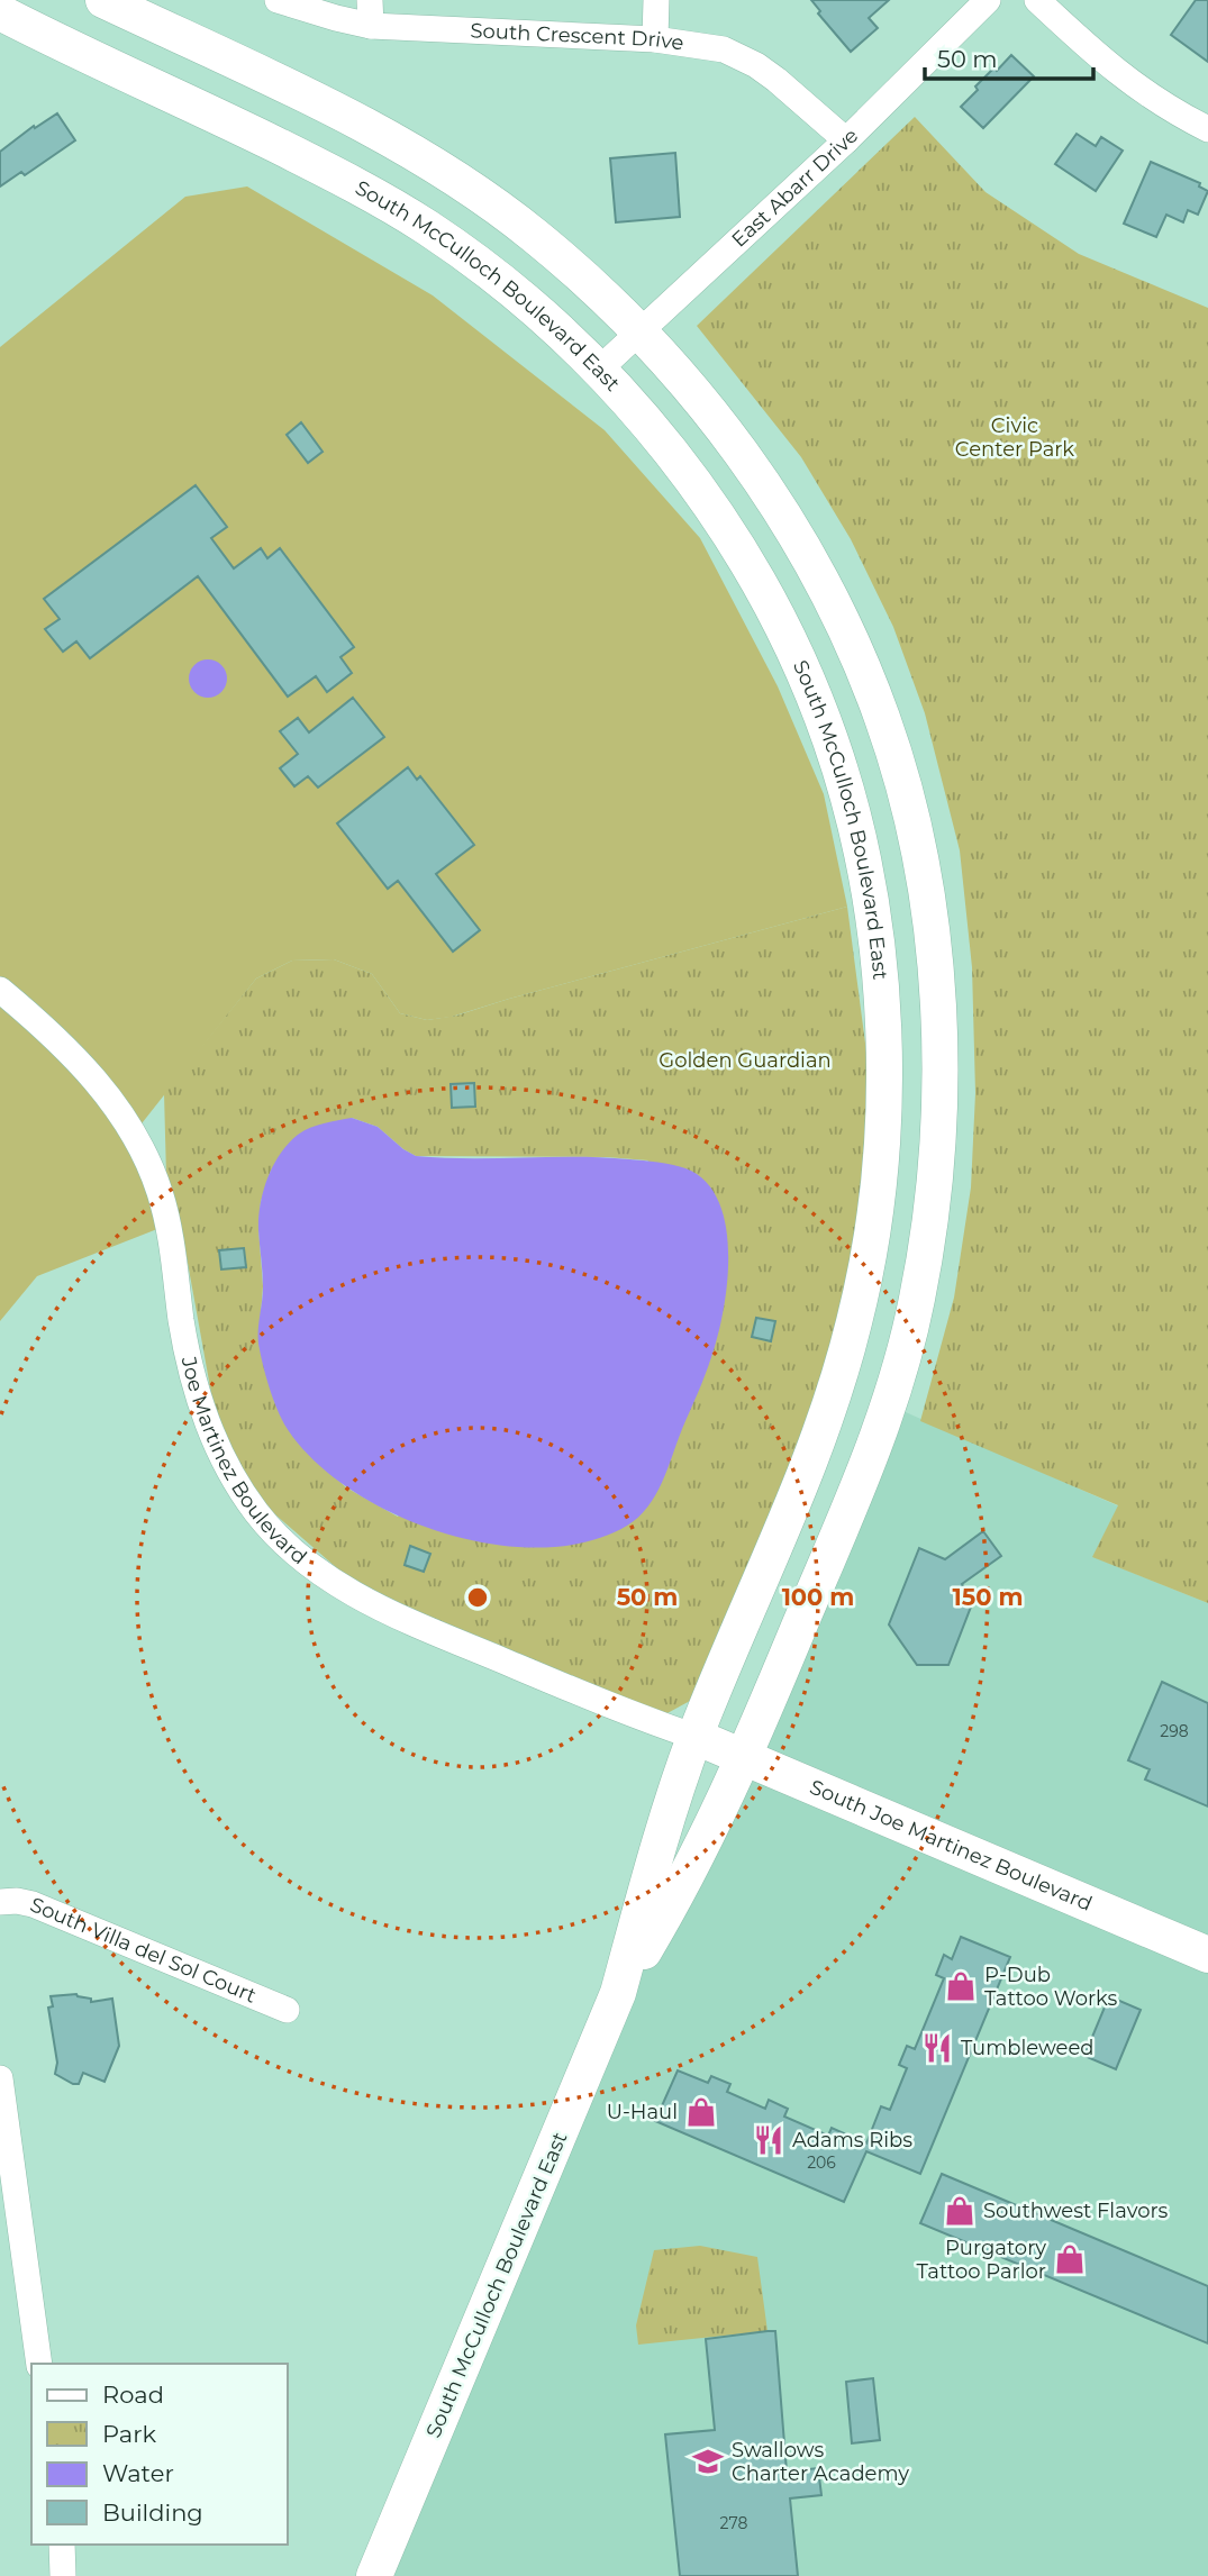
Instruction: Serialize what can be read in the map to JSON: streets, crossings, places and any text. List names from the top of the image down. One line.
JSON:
{"streets":{"main road":["South McCulloch Boulevard East","South Joe Martinez Boulevard"],"street":["South Crescent Drive","East Abarr Drive","Joe Martinez Boulevard","South Villa del Sol Court"]},"crossings":[["South Crescent Drive","East Abarr Drive"],["East Abarr Drive","South McCulloch Boulevard East"],["South McCulloch Boulevard East","Joe Martinez Boulevard"],["South McCulloch Boulevard East","South Joe Martinez Boulevard"],["Joe Martinez Boulevard","South Joe Martinez Boulevard"]],"parks":["Civic Center Park","Golden Guardian"],"places":{"shop":["P-Dub Tattoo Works","U-Haul","Southwest Flavors","Purgatory Tattoo Parlor"],"restaurant":["Tumbleweed","Adams Ribs"],"school or university":["Swallows Charter Academy"]},"house_numbers":["298","206","278"],"legend":["Road","Park","Water","Building"],"scale_bar":"50 m","rings":["50 m","100 m","150 m"]}
